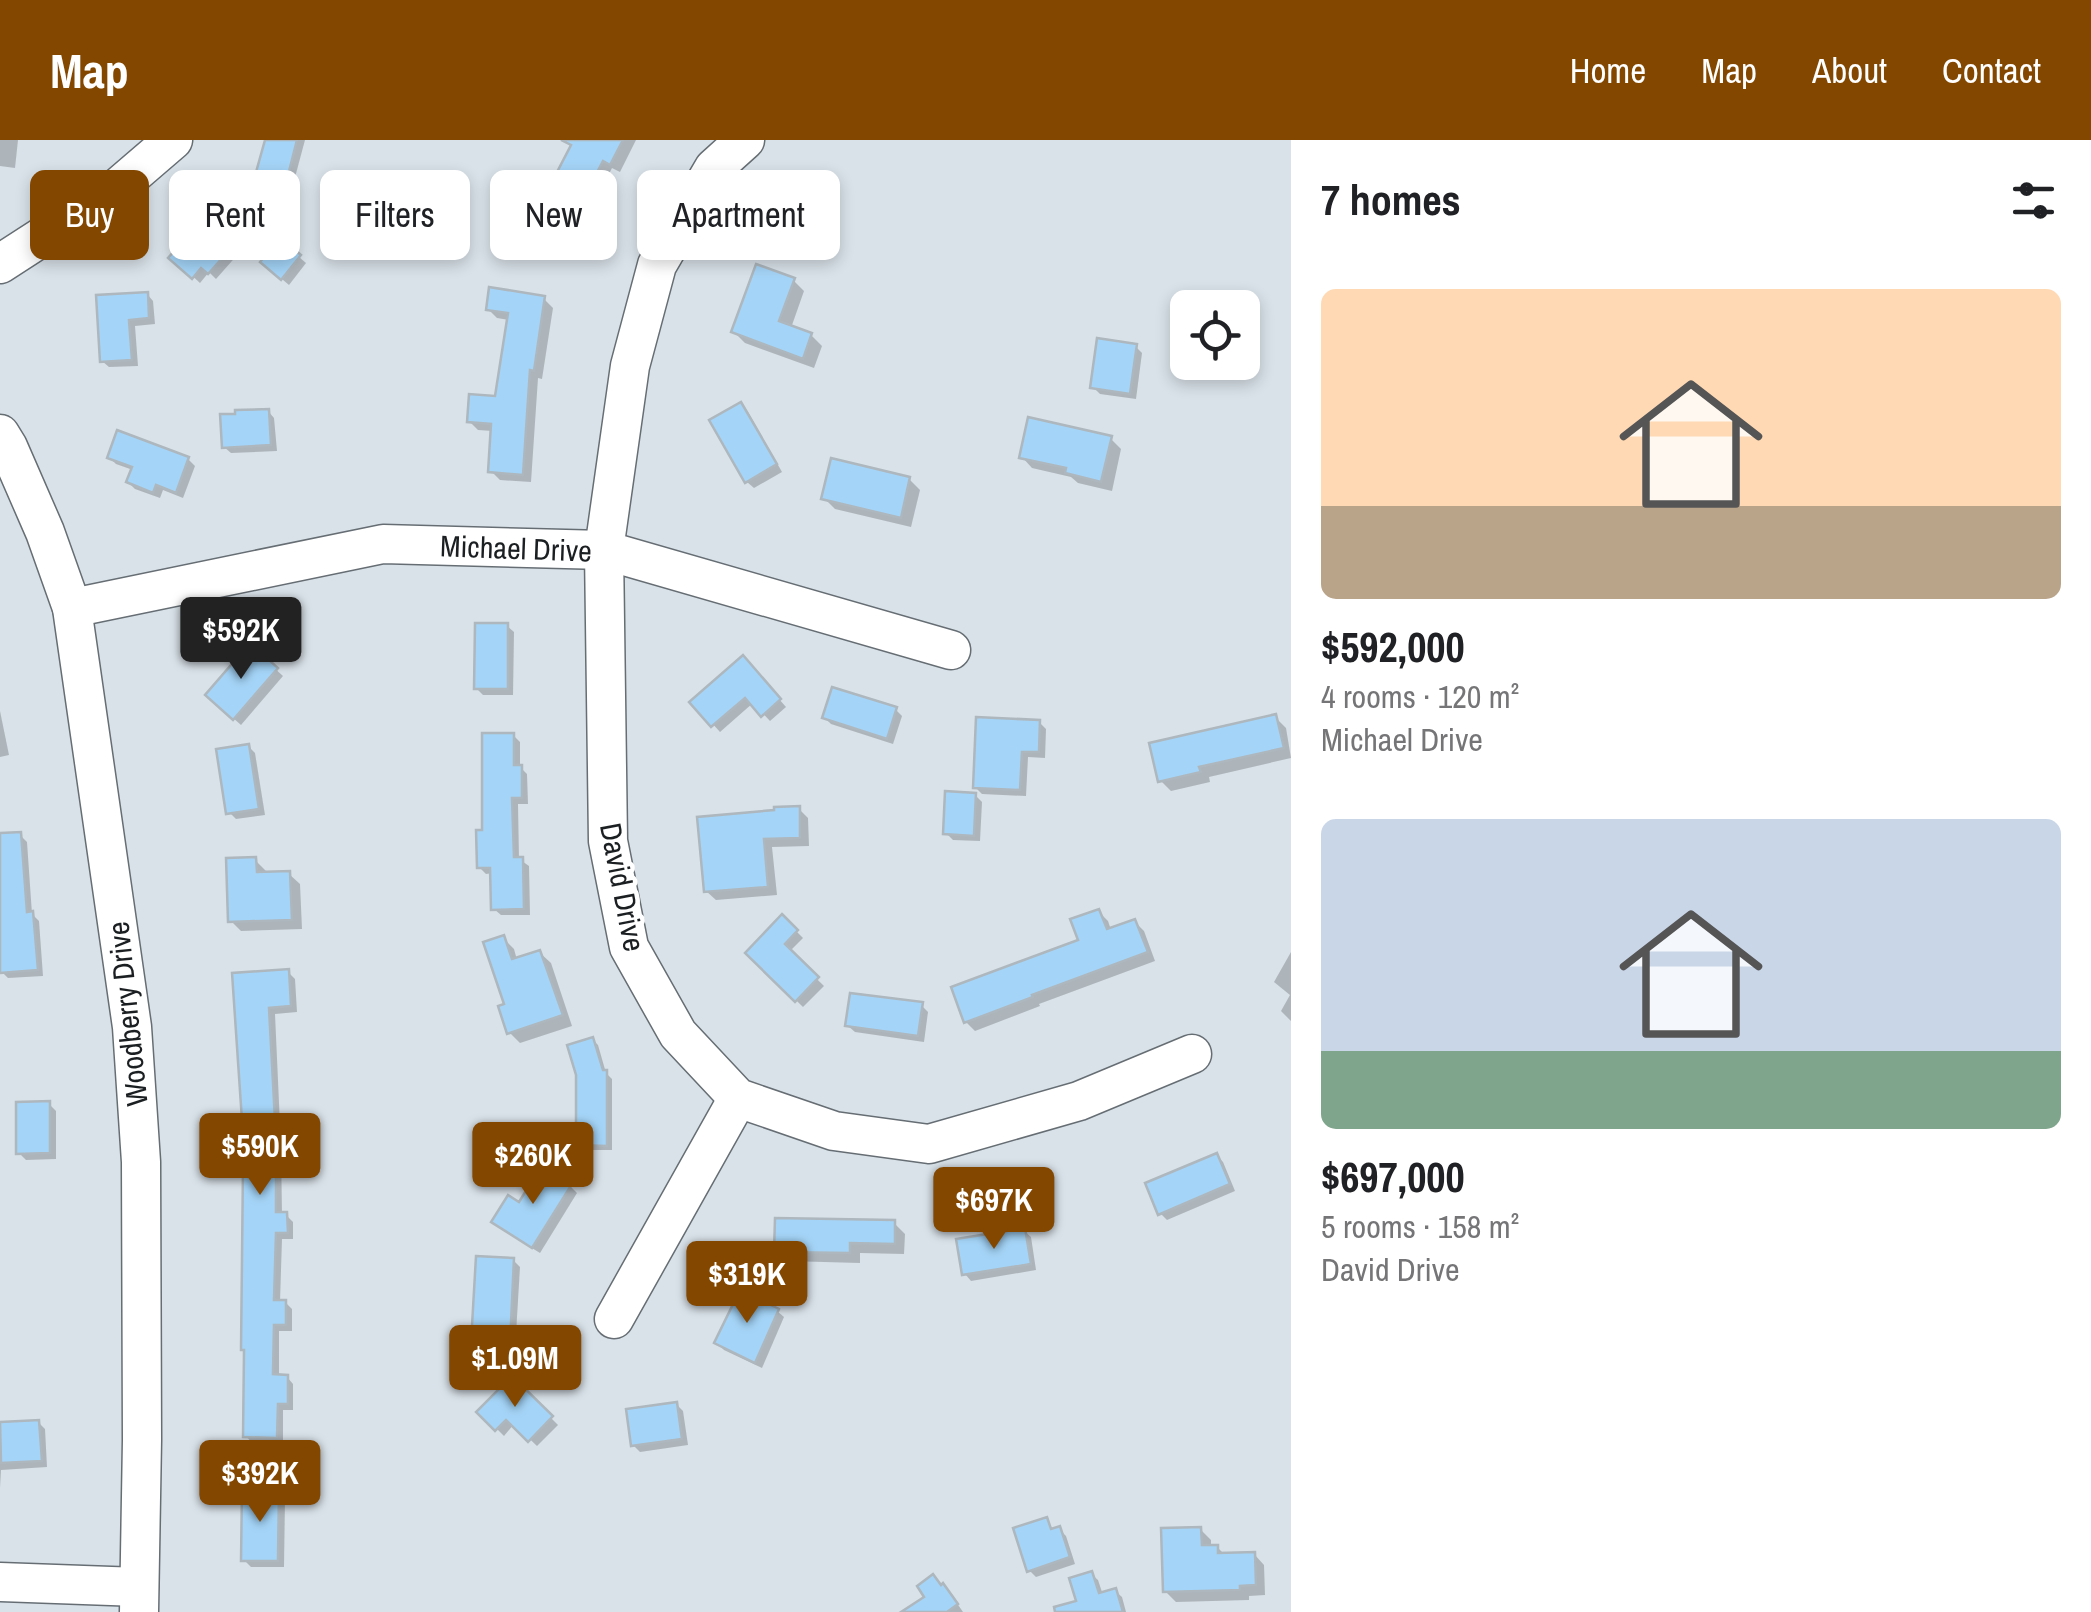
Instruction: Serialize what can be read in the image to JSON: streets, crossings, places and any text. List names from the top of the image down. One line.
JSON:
{"streets":{"street":["Michael Drive","David Drive","Woodberry Drive"]},"crossings":[["Michael Drive","David Drive"],["Michael Drive","Woodberry Drive"]],"page":{"header":"Map","nav":["Home","Map","About","Contact"],"heading":"7 homes","chip":["Buy","Rent","Filters","New","Apartment"],"list":[{"name":"$592,000","note":"4 rooms · 120 m² · Michael Drive"},{"name":"$697,000","note":"5 rooms · 158 m² · David Drive"}],"price":["$592K","$590K","$260K","$697K","$319K","$1.09M","$392K"]}}
